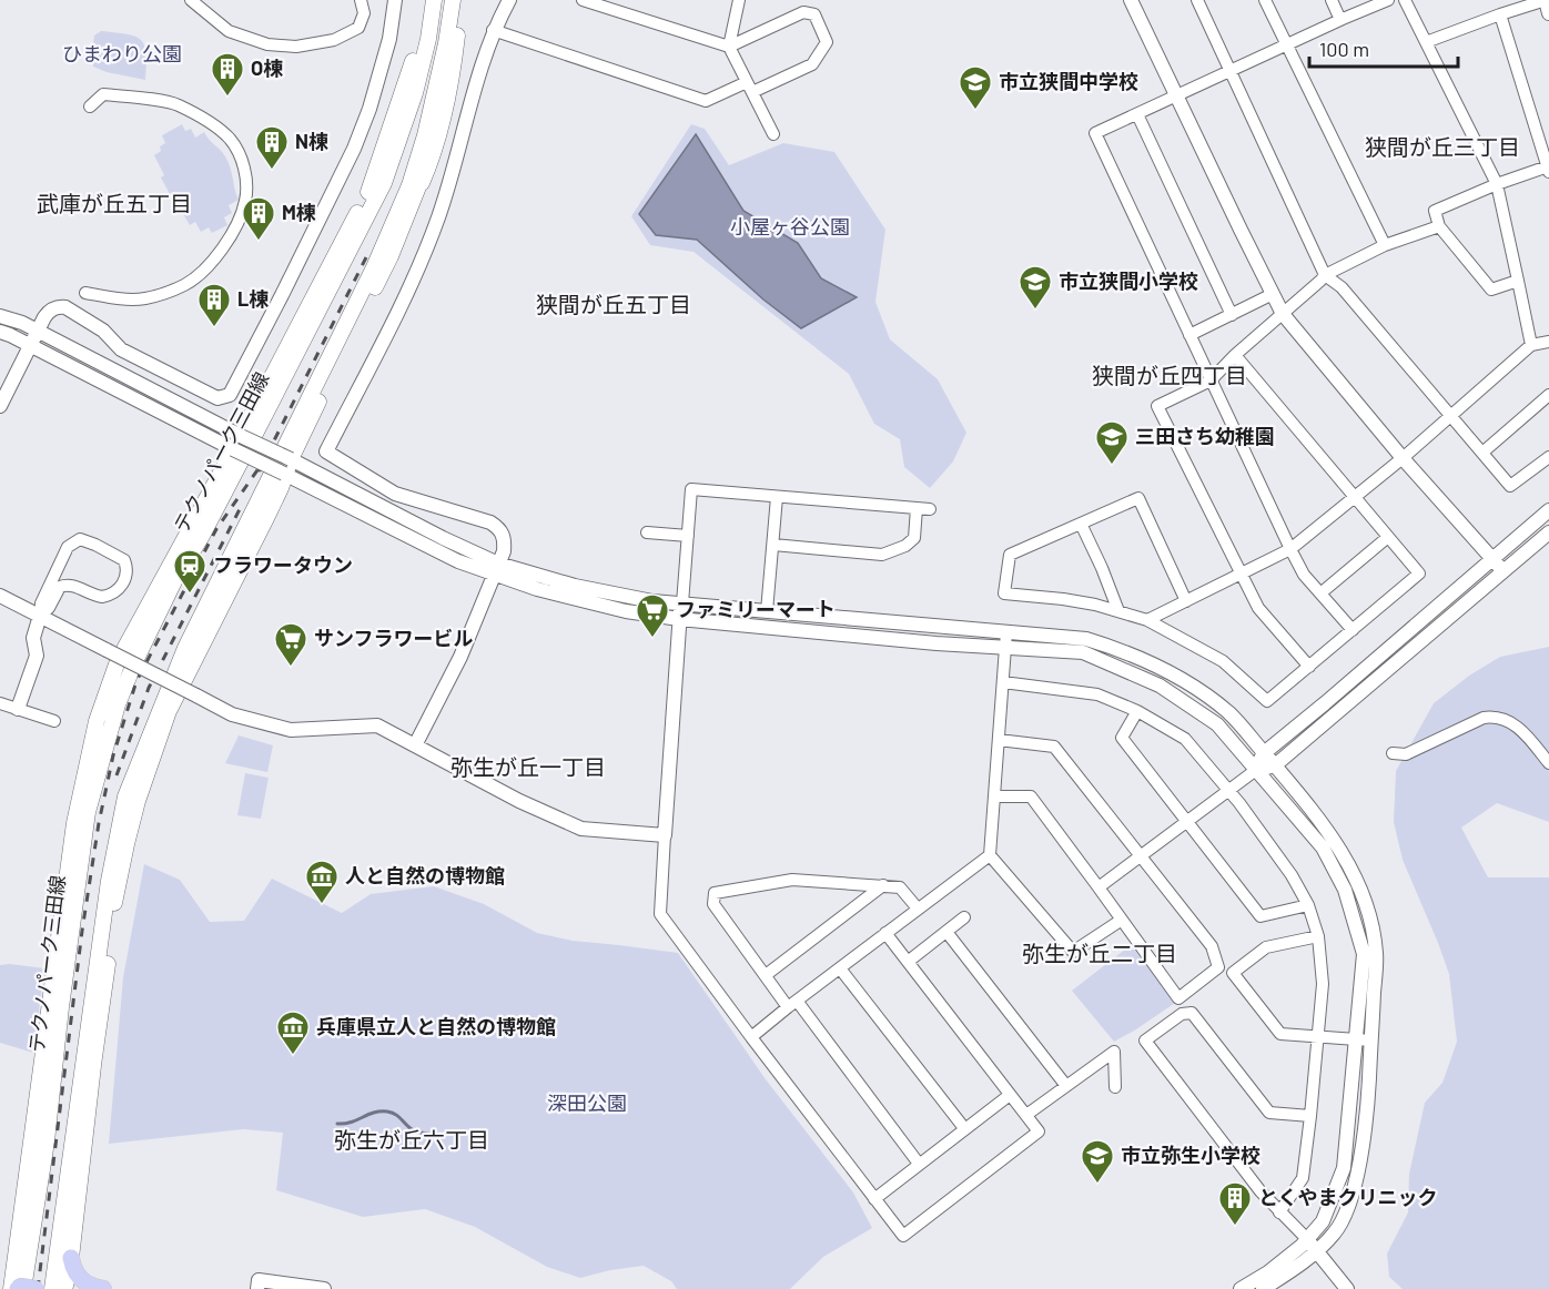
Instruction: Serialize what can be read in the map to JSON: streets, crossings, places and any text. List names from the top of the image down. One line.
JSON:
{"streets":{"main road":["テクノパーク三田線"]},"districts":["狭間が丘三丁目","武庫が丘五丁目","狭間が丘五丁目","狭間が丘四丁目","弥生が丘一丁目","弥生が丘二丁目","弥生が丘六丁目"],"parks":["ひまわり公園","小屋ヶ谷公園","深田公園"],"places":{"building":["O棟","N棟","M棟","L棟","とくやまクリニック"],"school or university":["市立狭間中学校","市立狭間小学校","三田さち幼稚園","市立弥生小学校"],"station":["フラワータウン"],"supermarket":["ファミリーマート","サンフラワービル"],"museum":["人と自然の博物館","兵庫県立人と自然の博物館"]},"scale_bar":"100 m"}
